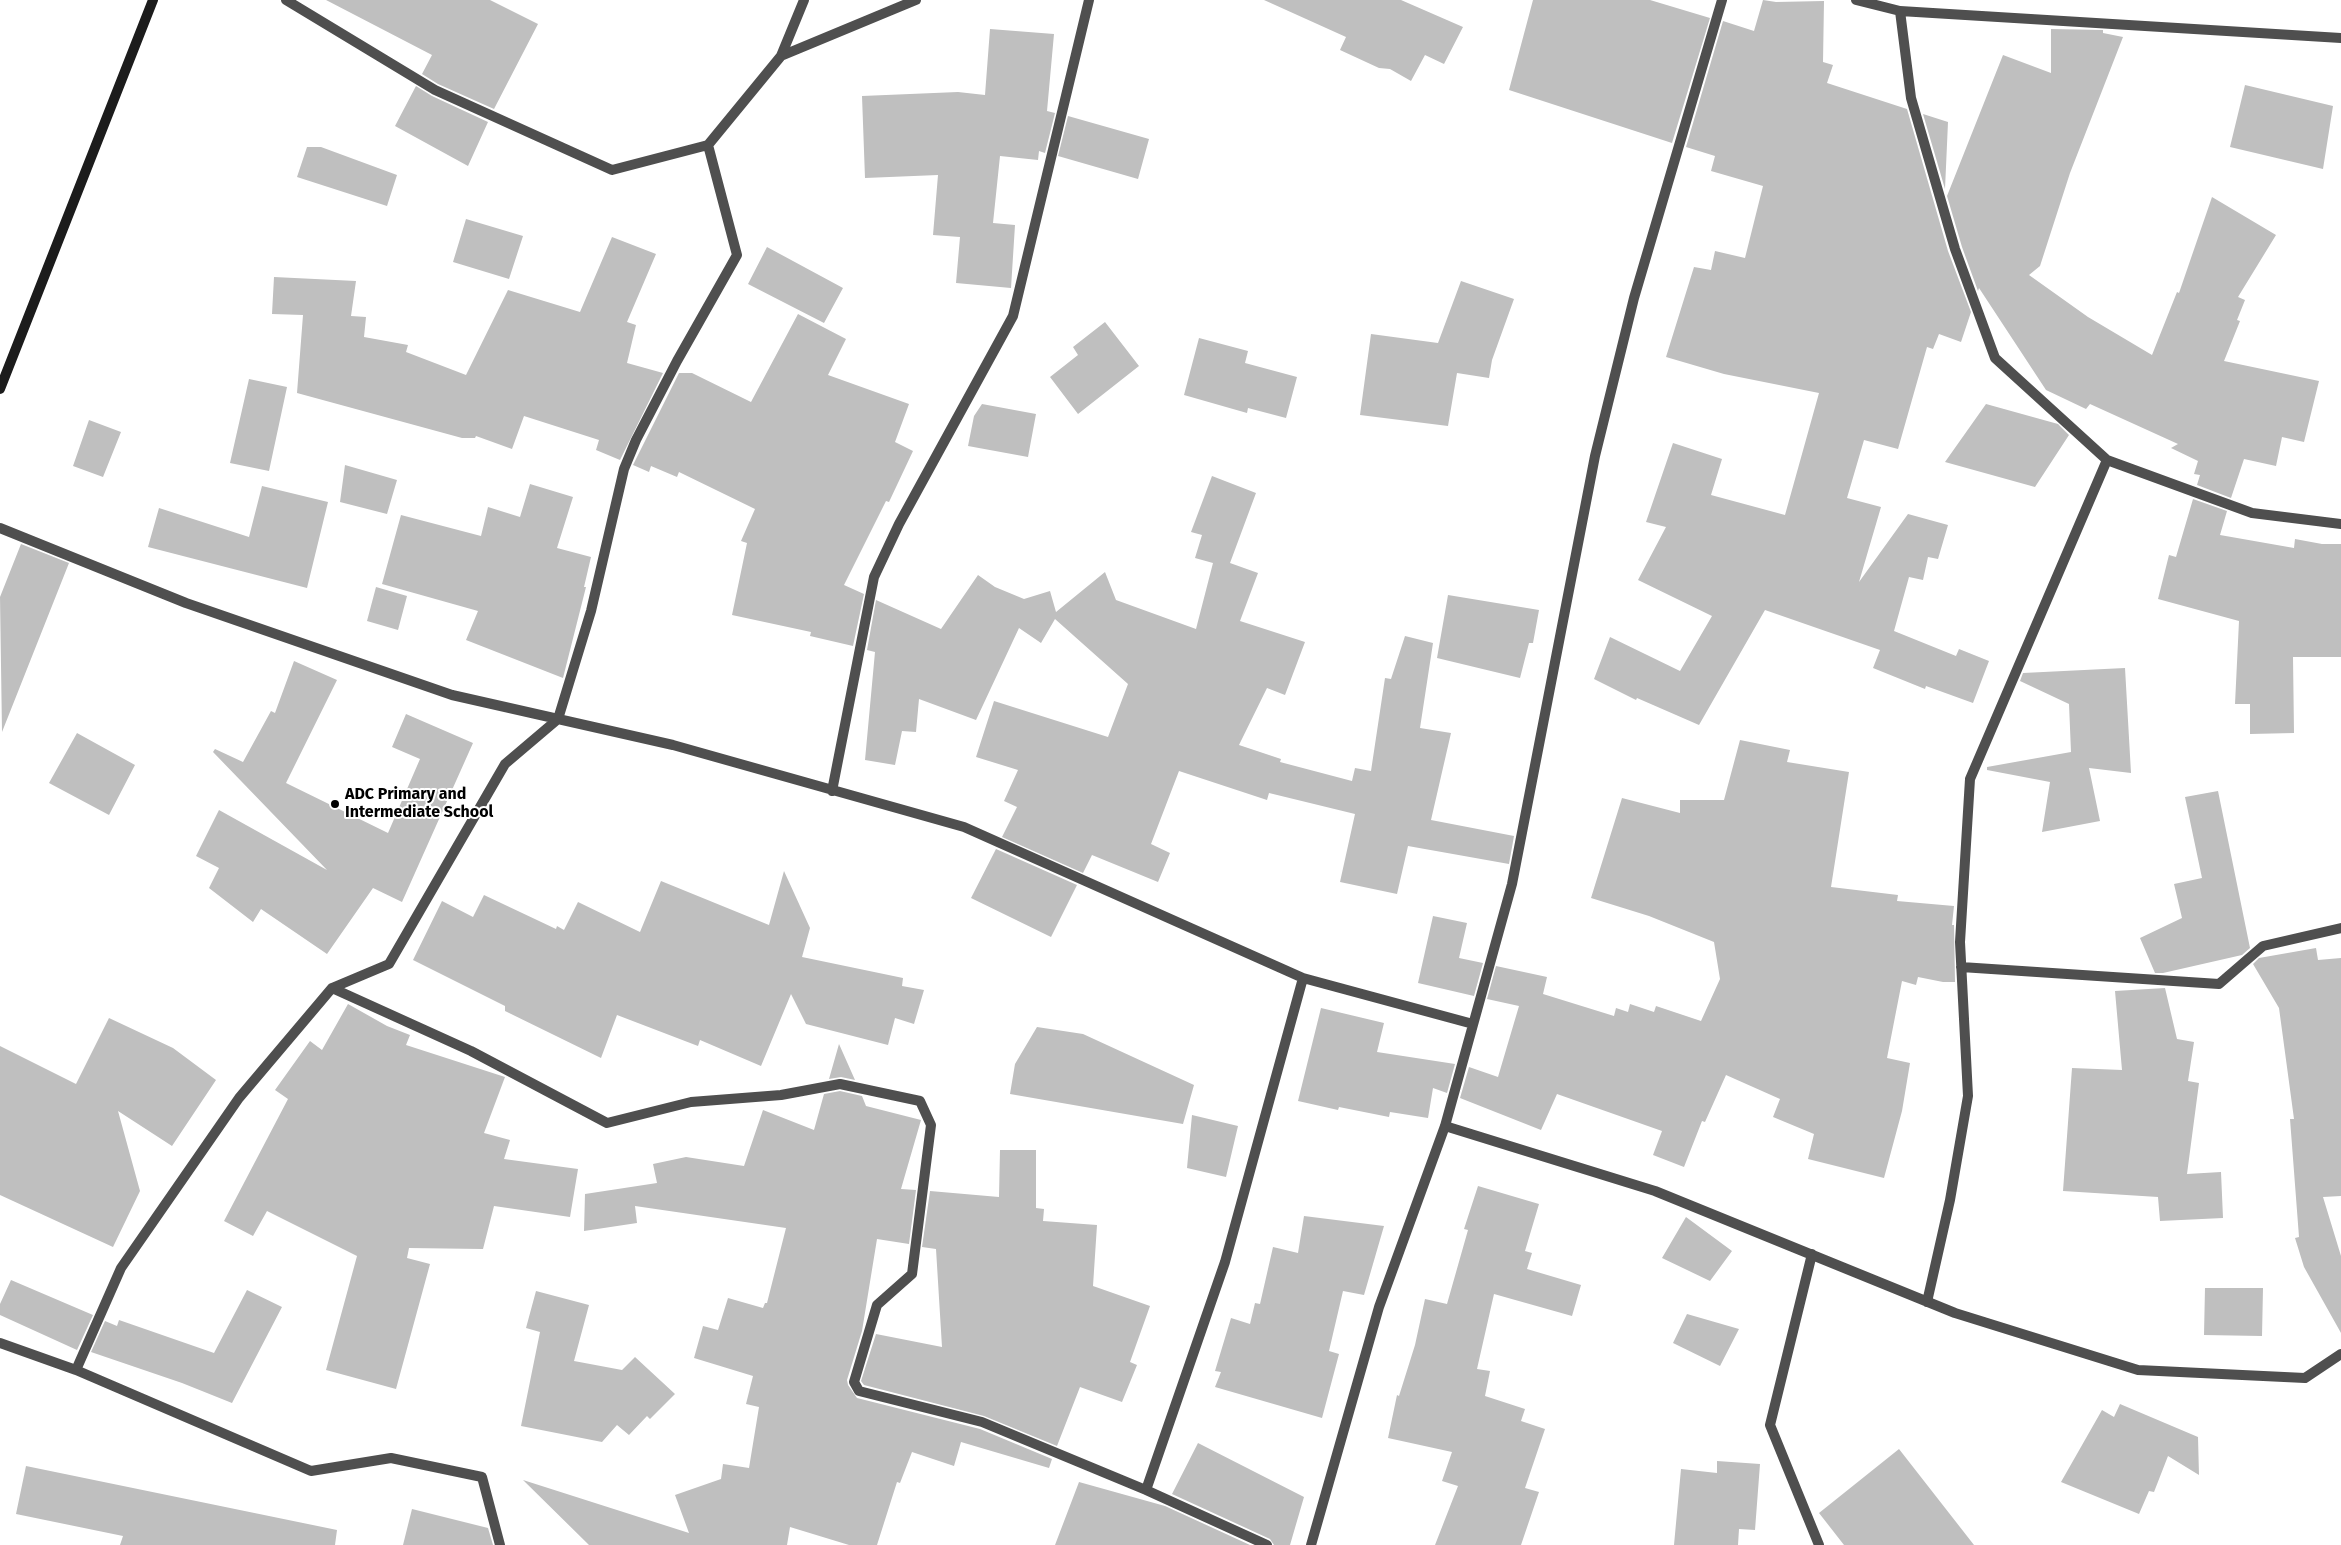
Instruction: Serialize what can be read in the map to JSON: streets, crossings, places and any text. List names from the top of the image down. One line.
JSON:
{"places":["ADC Primary and Intermediate School"]}
